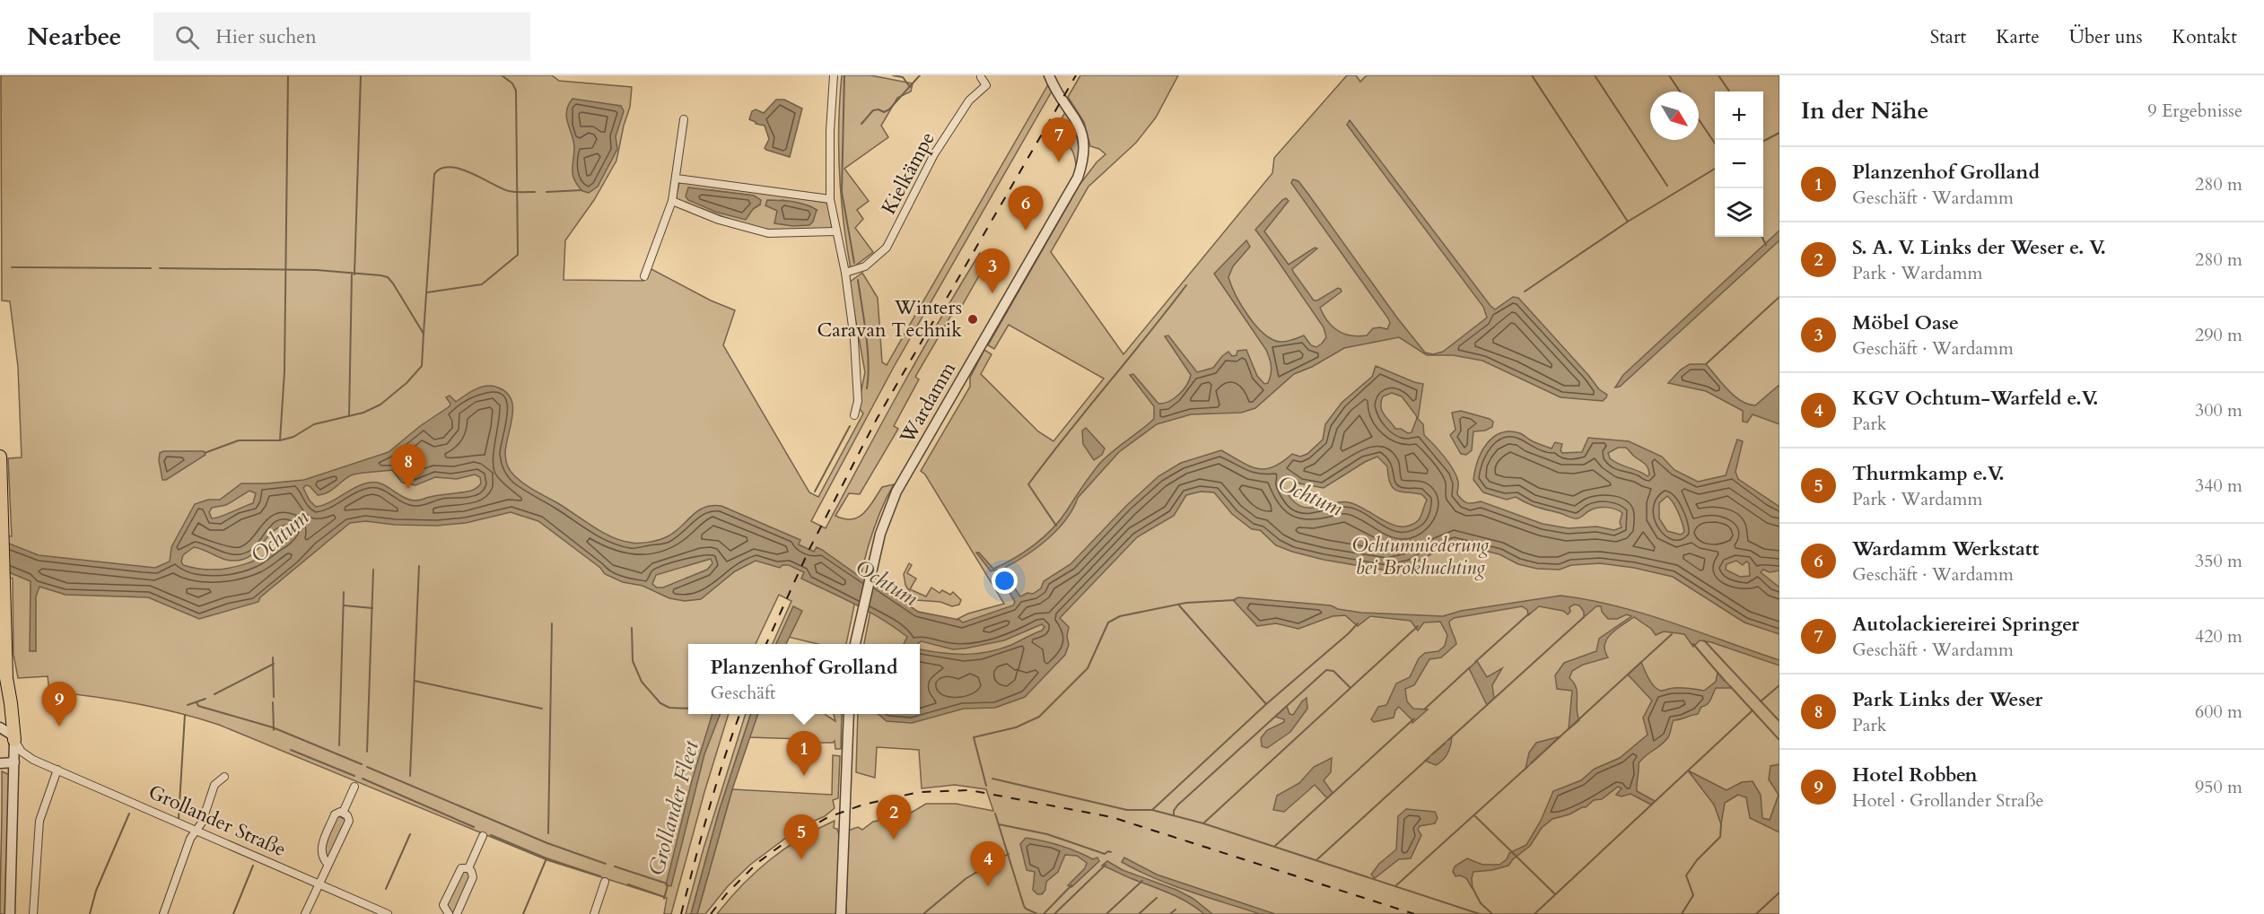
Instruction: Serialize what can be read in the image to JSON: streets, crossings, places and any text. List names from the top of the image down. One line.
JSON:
{"streets":{"street":["Kielkämpe","Wardamm","Grollander Straße"]},"water":["Ochtum","Grollander Fleet"],"parks":["Ochtumniederung bei Brokhuchting"],"places":["Winters Caravan Technik"],"north":"bottom right","page":{"header":"Nearbee","search":"Hier suchen","nav":["Start","Karte","Über uns","Kontakt"],"heading":["In der Nähe","9 Ergebnisse"],"map_buttons":["+","−"],"pins":["7","6","3","8","9","1","2","5","4"],"list":[{"mark":"1","name":"Planzenhof Grolland","note":"Geschäft · Wardamm","value":"280 m"},{"mark":"2","name":"S. A. V. Links der Weser e. V.","note":"Park · Wardamm","value":"280 m"},{"mark":"3","name":"Möbel Oase","note":"Geschäft · Wardamm","value":"290 m"},{"mark":"4","name":"KGV Ochtum-Warfeld e.V.","note":"Park","value":"300 m"},{"mark":"5","name":"Thurmkamp e.V.","note":"Park · Wardamm","value":"340 m"},{"mark":"6","name":"Wardamm Werkstatt","note":"Geschäft · Wardamm","value":"350 m"},{"mark":"7","name":"Autolackiereirei Springer","note":"Geschäft · Wardamm","value":"420 m"},{"mark":"8","name":"Park Links der Weser","note":"Park","value":"600 m"},{"mark":"9","name":"Hotel Robben","note":"Hotel · Grollander Straße","value":"950 m"}],"popup":["Planzenhof Grolland","Geschäft"]}}
